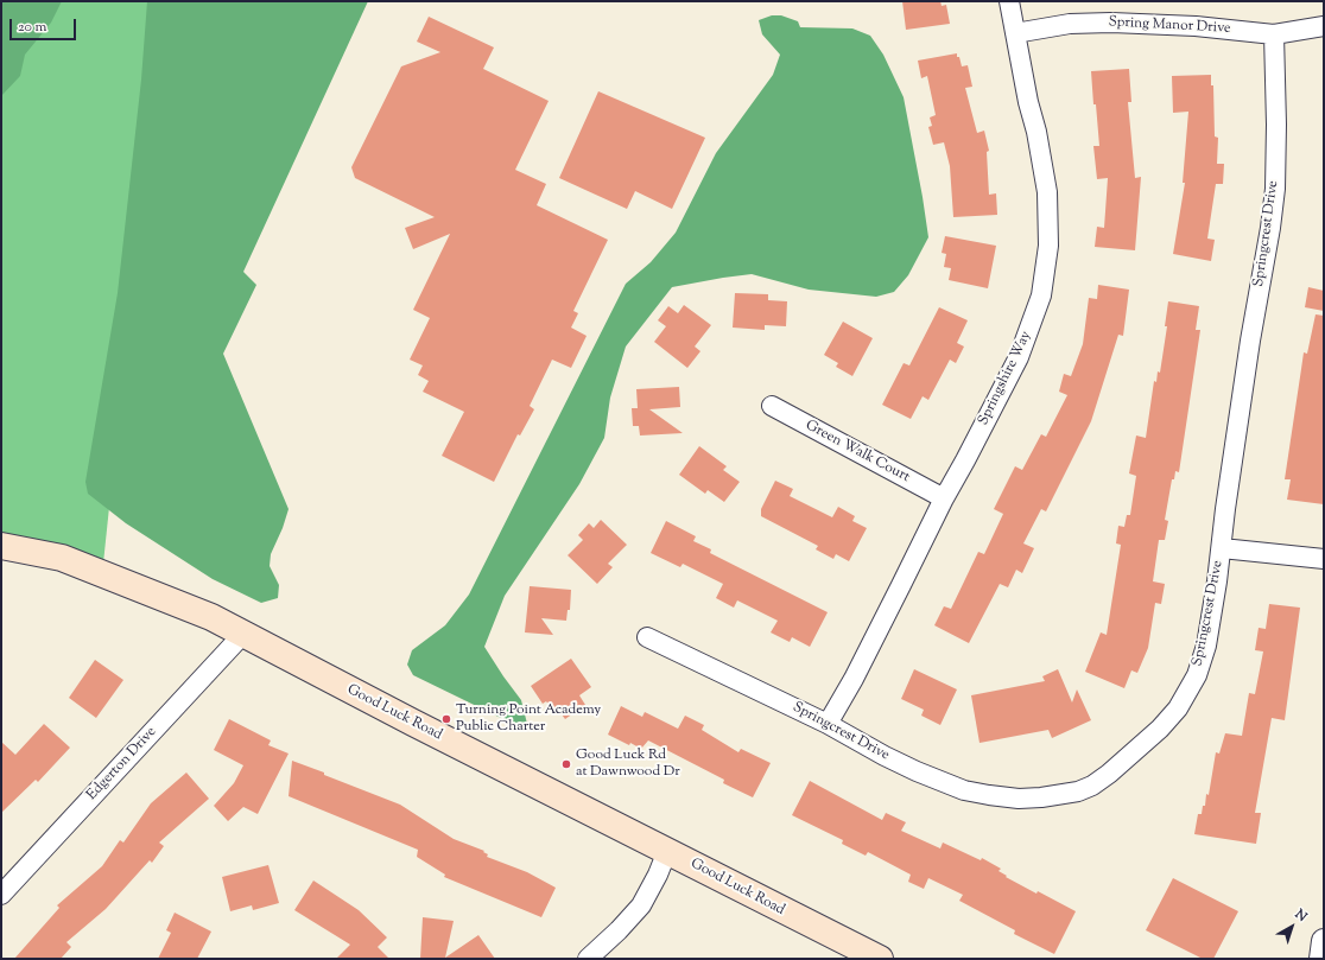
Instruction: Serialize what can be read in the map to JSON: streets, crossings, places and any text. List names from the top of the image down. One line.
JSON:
{"streets":{"main road":["Good Luck Road"],"street":["Spring Manor Drive","Springcrest Drive","Springshire Way","Green Walk Court","Edgerton Drive"]},"crossings":[["Spring Manor Drive","Springcrest Drive"],["Spring Manor Drive","Springshire Way"],["Springcrest Drive","Springshire Way"],["Springshire Way","Green Walk Court"],["Good Luck Road","Edgerton Drive"]],"places":["Turning Point Academy Public Charter","Good Luck Rd at Dawnwood Dr"],"scale_bar":"20 m","north":"top right"}
